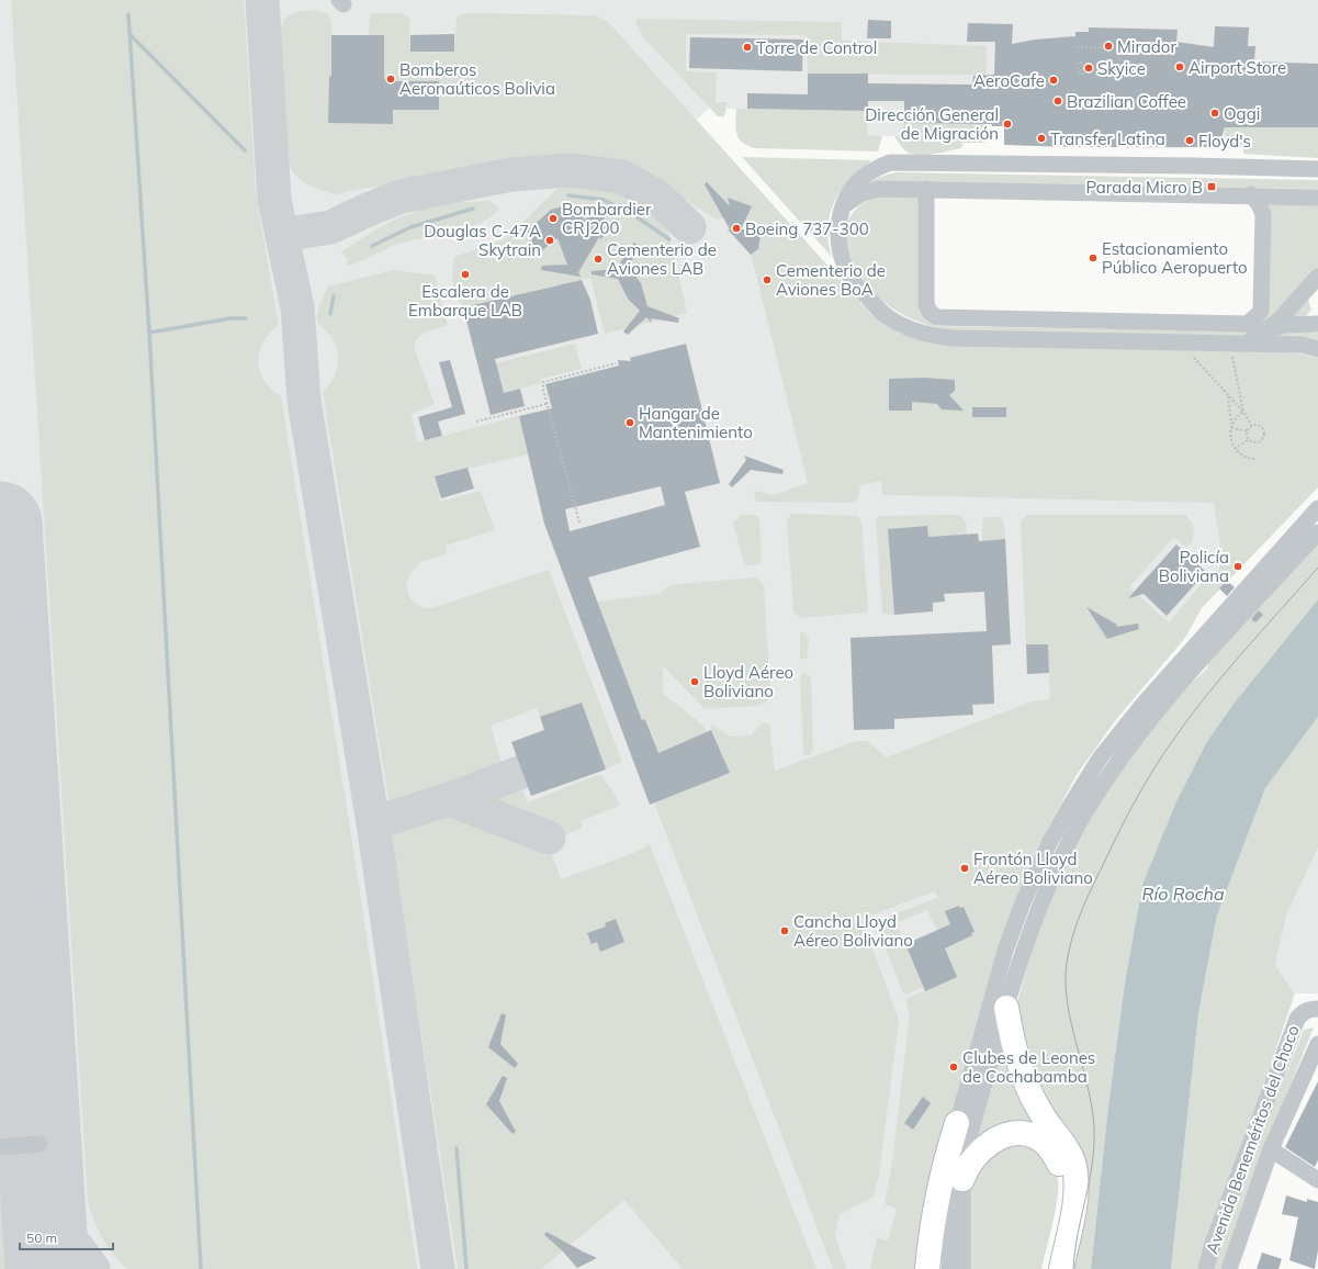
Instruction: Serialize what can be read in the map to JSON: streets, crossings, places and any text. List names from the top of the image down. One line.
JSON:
{"streets":{"street":["Avenida Beneméritos del Chaco"]},"water":["Río Rocha"],"places":{"other":["Mirador","Torre de Control","Airport Store","Skyice","Bomberos Aeronaúticos Bolivia","AeroCafe","Brazilian Coffee","Oggi","Dirección General de Migración","Transfer Latina","Floyd's","Bombardier CRJ200","Boeing 737-300","Douglas C-47A Skytrain","Estacionamiento Público Aeropuerto","Cementerio de Aviones LAB","Escalera de Embarque LAB","Cementerio de Aviones BoA","Hangar de Mantenimiento","Policía Boliviana","Lloyd Aéreo Boliviano","Frontón Lloyd Aéreo Boliviano","Cancha Lloyd Aéreo Boliviano","Clubes de Leones de Cochabamba"],"transit":["Parada Micro B"]},"scale_bar":"50 m"}
